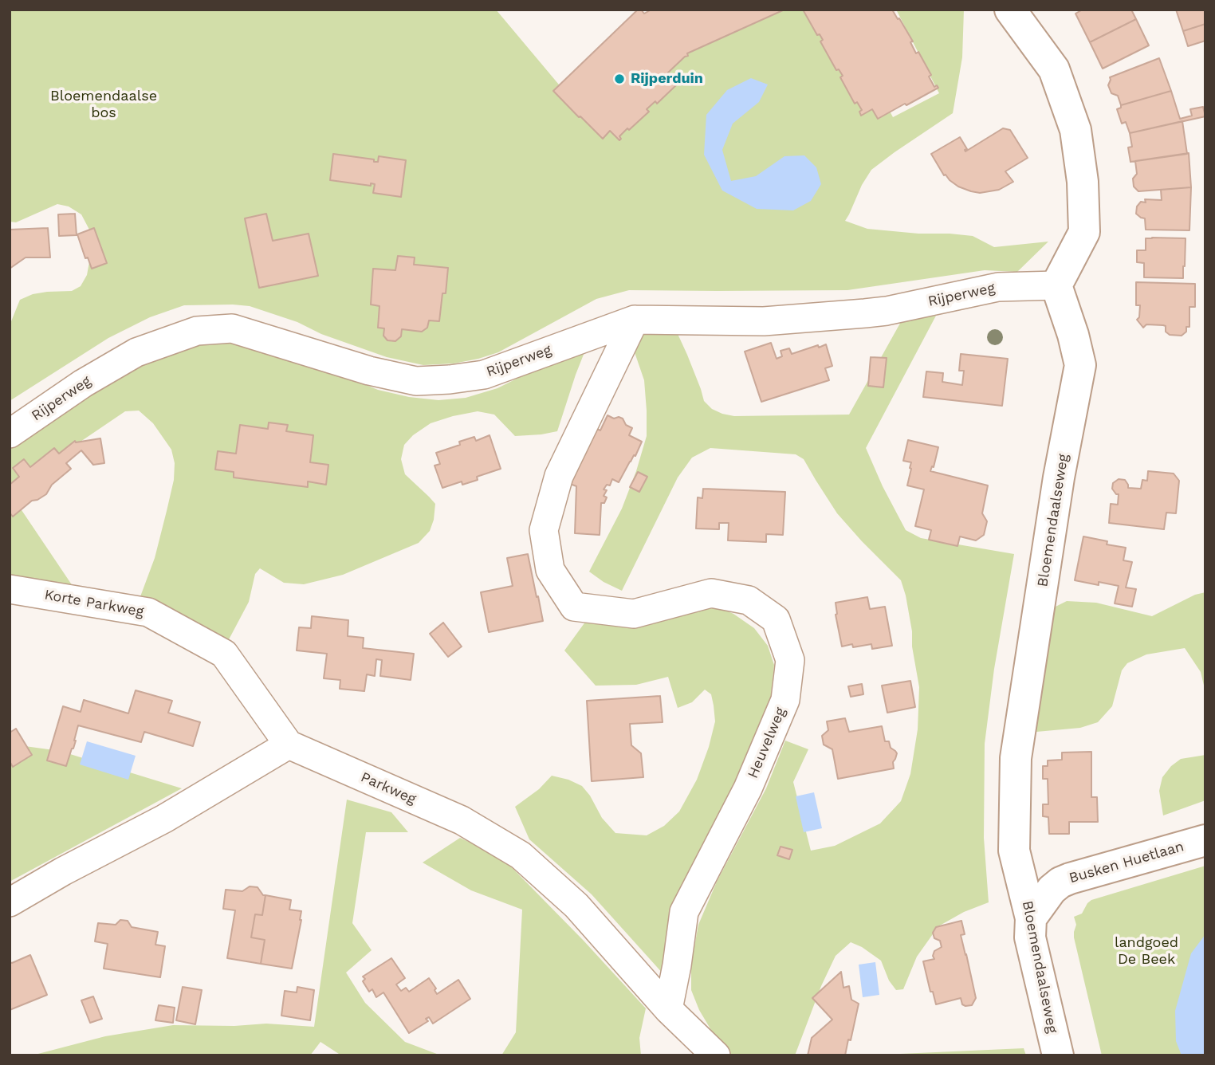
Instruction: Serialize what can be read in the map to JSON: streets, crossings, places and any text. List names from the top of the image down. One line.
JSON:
{"streets":{"street":["Rijperweg","Bloemendaalseweg","Korte Parkweg","Heuvelweg","Parkweg","Busken Huetlaan"]},"crossings":[["Rijperweg","Bloemendaalseweg"],["Rijperweg","Heuvelweg"],["Bloemendaalseweg","Busken Huetlaan"],["Korte Parkweg","Parkweg"],["Heuvelweg","Parkweg"]],"parks":["Bloemendaalse bos","landgoed De Beek"],"places":["Rijperduin"]}
